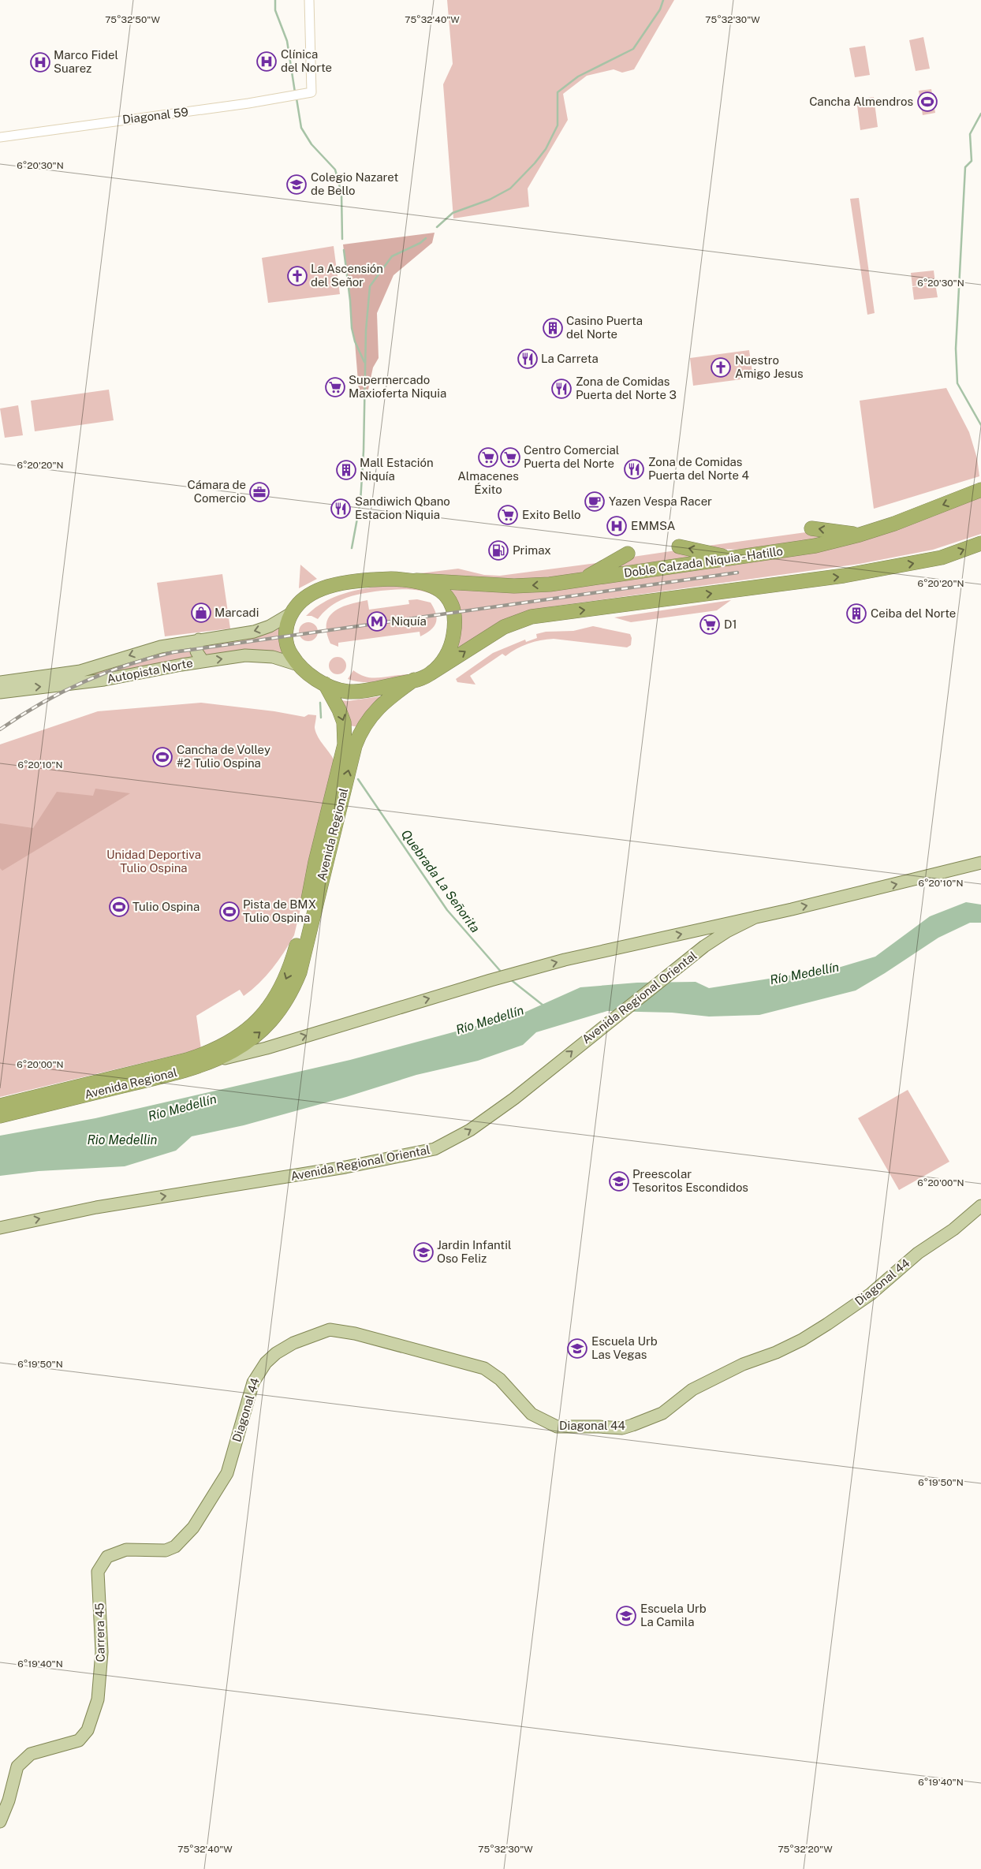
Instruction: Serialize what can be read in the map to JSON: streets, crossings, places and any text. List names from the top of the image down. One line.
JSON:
{"streets":{"highway":["Doble Calzada Niquia - Hatillo","Avenida Regional"],"main road":["Autopista Norte","Avenida Regional Oriental","Diagonal 44","Carrera 45"],"street":["Diagonal 59"]},"crossings":[["Doble Calzada Niquia - Hatillo","Autopista Norte"],["Diagonal 44","Carrera 45"]],"water":["Quebrada La Señorita","Río Medellín","Rio Medellin"],"parks":["Unidad Deportiva Tulio Ospina"],"places":{"hospital":["Clínica del Norte","Marco Fidel Suarez","EMMSA"],"sports":["Cancha Almendros","Cancha de Volley #2 Tulio Ospina","Tulio Ospina","Pista de BMX Tulio Ospina"],"school or university":["Colegio Nazaret de Bello","Preescolar Tesoritos Escondidos","Jardin Infantil Oso Feliz","Escuela Urb Las Vegas","Escuela Urb La Camila"],"church":["La Ascensión del Señor","Nuestro Amigo Jesus"],"building":["Casino Puerta del Norte","Mall Estación Niquía","Ceiba del Norte"],"restaurant":["La Carreta","Zona de Comidas Puerta del Norte 3","Zona de Comidas Puerta del Norte 4","Sandiwich Qbano Estacion Niquia"],"supermarket":["Supermercado Maxioferta Niquia","Almacenes Éxito","Centro Comercial Puerta del Norte","Exito Bello","D1"],"office":["Cámara de Comercio"],"cafe":["Yazen Vespa Racer"],"fuel station":["Primax"],"shop":["Marcadi"],"metro station":["Niquía"]},"coordinates":["75°32'50\"W","75°32'40\"W","75°32'30\"W","6°20'30\"N","6°20'20\"N","6°20'10\"N","6°20'00\"N","6°19'50\"N","6°19'40\"N","75°32'20\"W"]}
